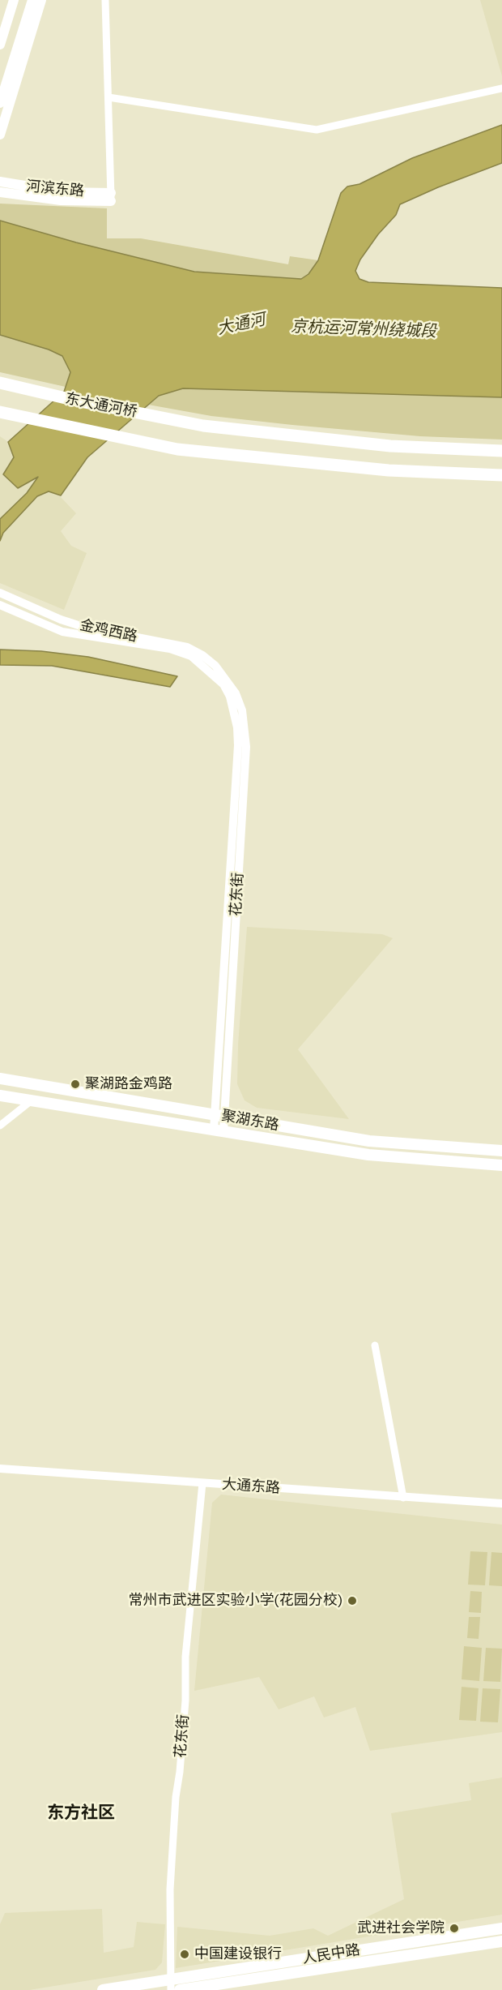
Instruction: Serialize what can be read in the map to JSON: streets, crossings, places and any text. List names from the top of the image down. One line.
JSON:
{"streets":{"highway":["东大通河桥"],"main road":["河滨东路","聚湖东路","人民中路"],"street":["金鸡西路","花东街","大通东路"]},"crossings":[["金鸡西路","花东街"],["花东街","聚湖东路"],["花东街","大通东路"],["花东街","人民中路"]],"districts":["东方社区"],"water":["大通河","京杭运河常州绕城段"],"places":["聚湖路金鸡路","常州市武进区实验小学(花园分校)","武进社会学院","中国建设银行"]}
